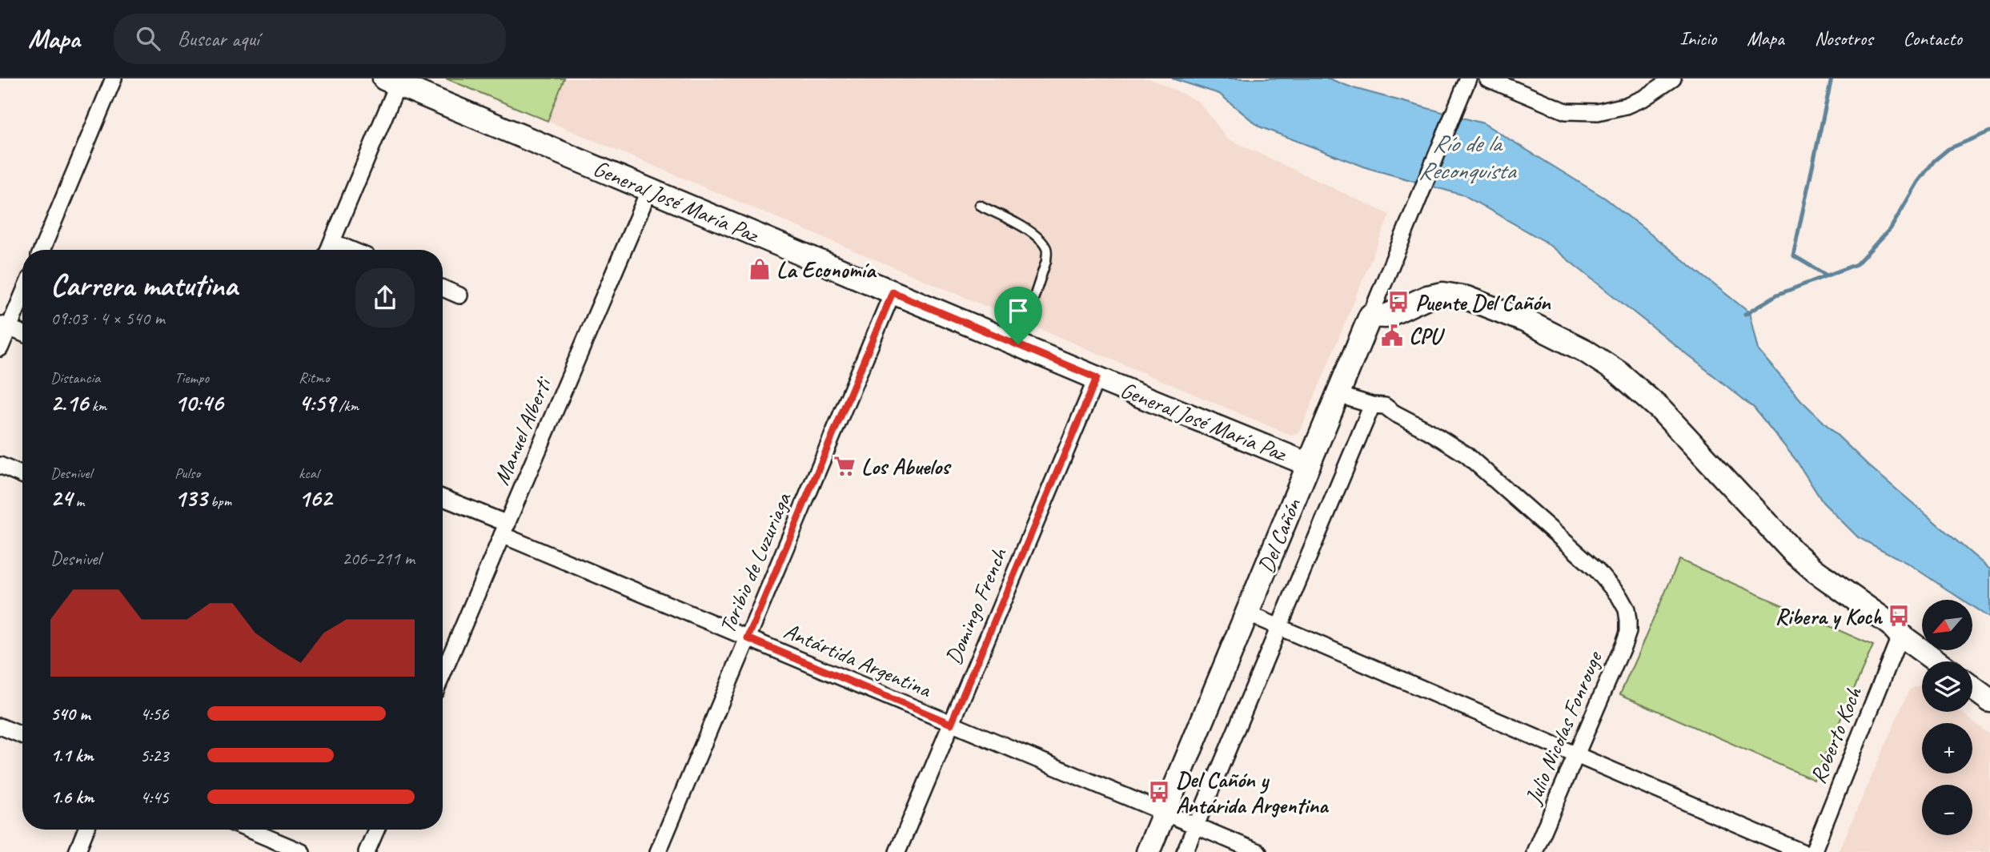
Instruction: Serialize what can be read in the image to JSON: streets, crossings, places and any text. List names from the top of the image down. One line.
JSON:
{"streets":{"street":["General José María Paz","Manuel Alberti","Del Cañón","Toribio de Luzuriaga","Domingo French","Antártida Argentina","Julio Nicolas Fonrouge","Roberto Koch"]},"crossings":[["General José María Paz","Manuel Alberti"],["General José María Paz","Del Cañón"],["General José María Paz","Toribio de Luzuriaga"],["General José María Paz","Domingo French"],["Manuel Alberti","Antártida Argentina"],["Del Cañón","Antártida Argentina"],["Del Cañón","Julio Nicolas Fonrouge"],["Toribio de Luzuriaga","Antártida Argentina"],["Domingo French","Antártida Argentina"]],"water":["Río de la Reconquista"],"places":{"shop":["La Economía"],"bus stop":["Puente Del Cañón","Ribera y Koch","Del Cañón y Antárida Argentina"],"public building":["CPU"],"supermarket":["Los Abuelos"]},"north":"bottom left","page":{"header":"Mapa","search":"Buscar aquí","nav":["Inicio","Mapa","Nosotros","Contacto"],"heading":["Carrera matutina","09:03 · 4 × 540 m"],"stats":[["Distancia","2.16 km"],["Tiempo","10:46"],["Ritmo","4:59 /km"],["Desnivel","24 m"],["Pulso","133 bpm"],["kcal","162"]],"chart":["Desnivel","206–211 m"],"map_buttons":["+","−"],"list":[{"name":"540 m","note":"4:56"},{"name":"1.1 km","note":"5:23"},{"name":"1.6 km","note":"4:45"}]}}
